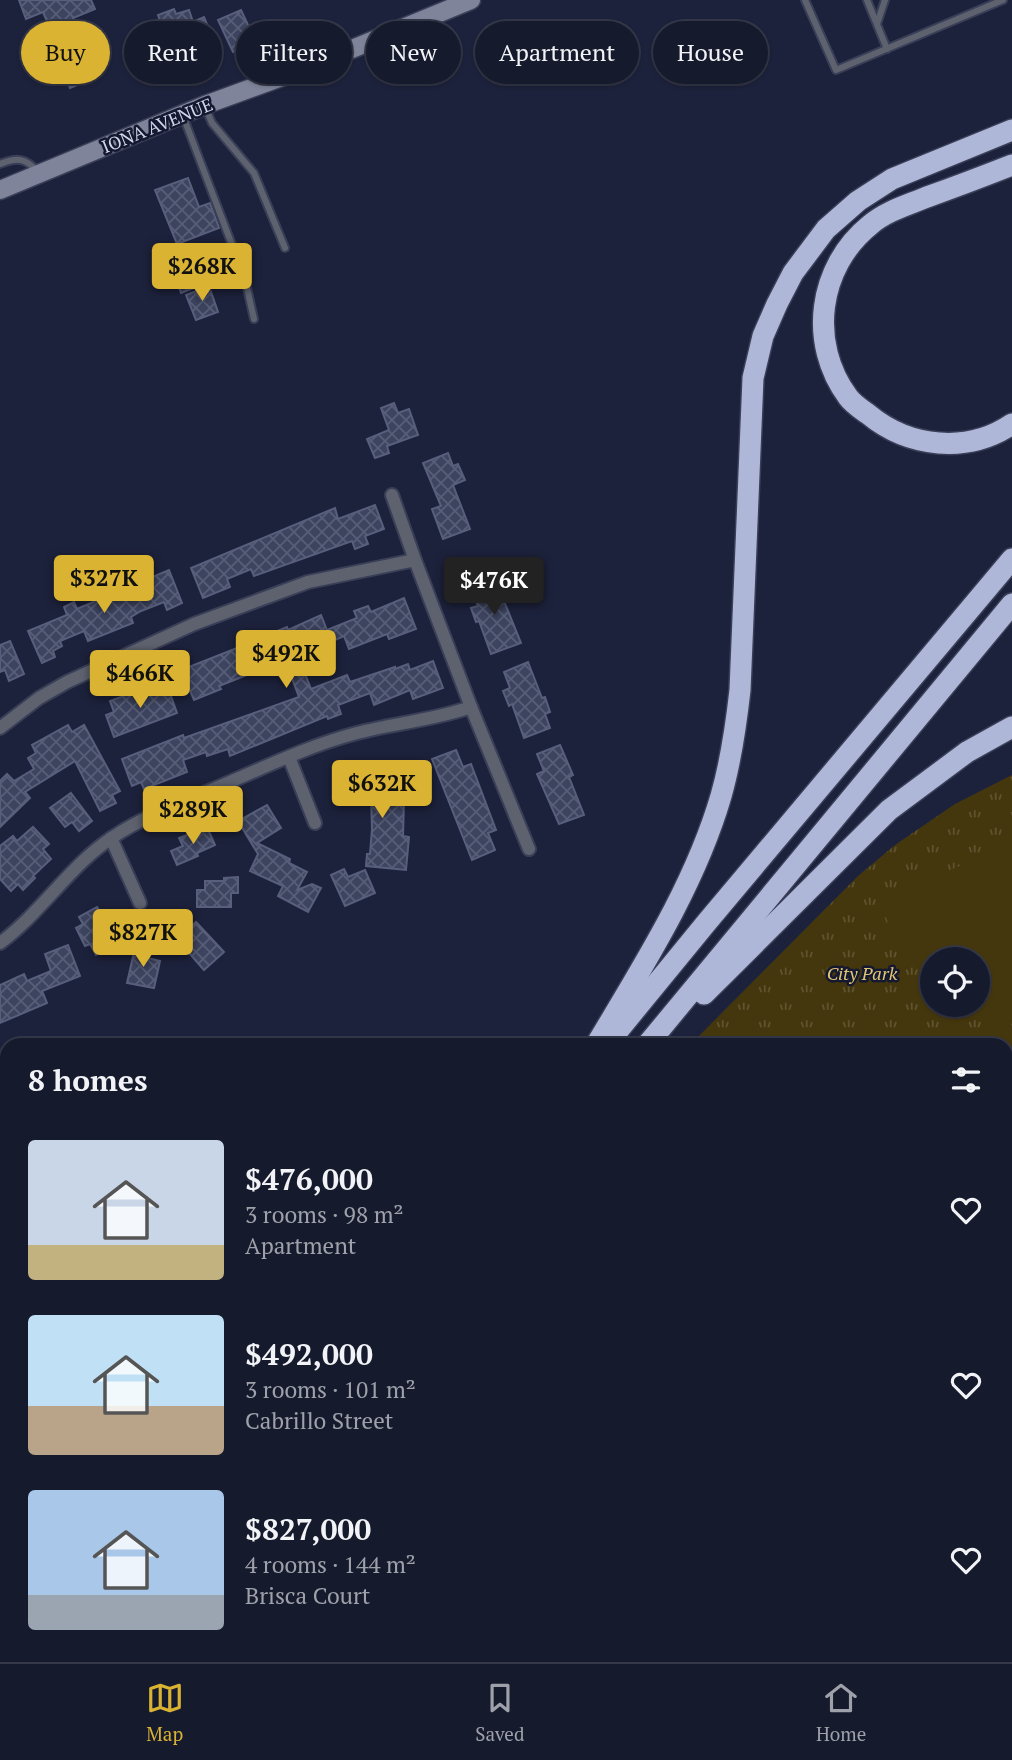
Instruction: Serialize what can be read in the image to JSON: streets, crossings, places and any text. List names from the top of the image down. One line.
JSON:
{"streets":{"street":["IONA AVENUE"]},"parks":["City Park"],"page":{"chip":["Buy","Rent","Filters","New","Apartment","House"],"price":["$268K","$327K","$476K","$492K","$466K","$632K","$289K","$827K"],"heading":"8 homes","list":[{"name":"$476,000","note":"3 rooms · 98 m² · Apartment"},{"name":"$492,000","note":"3 rooms · 101 m² · Cabrillo Street"},{"name":"$827,000","note":"4 rooms · 144 m² · Brisca Court"}],"tabs":["Map","Saved","Home"]}}
